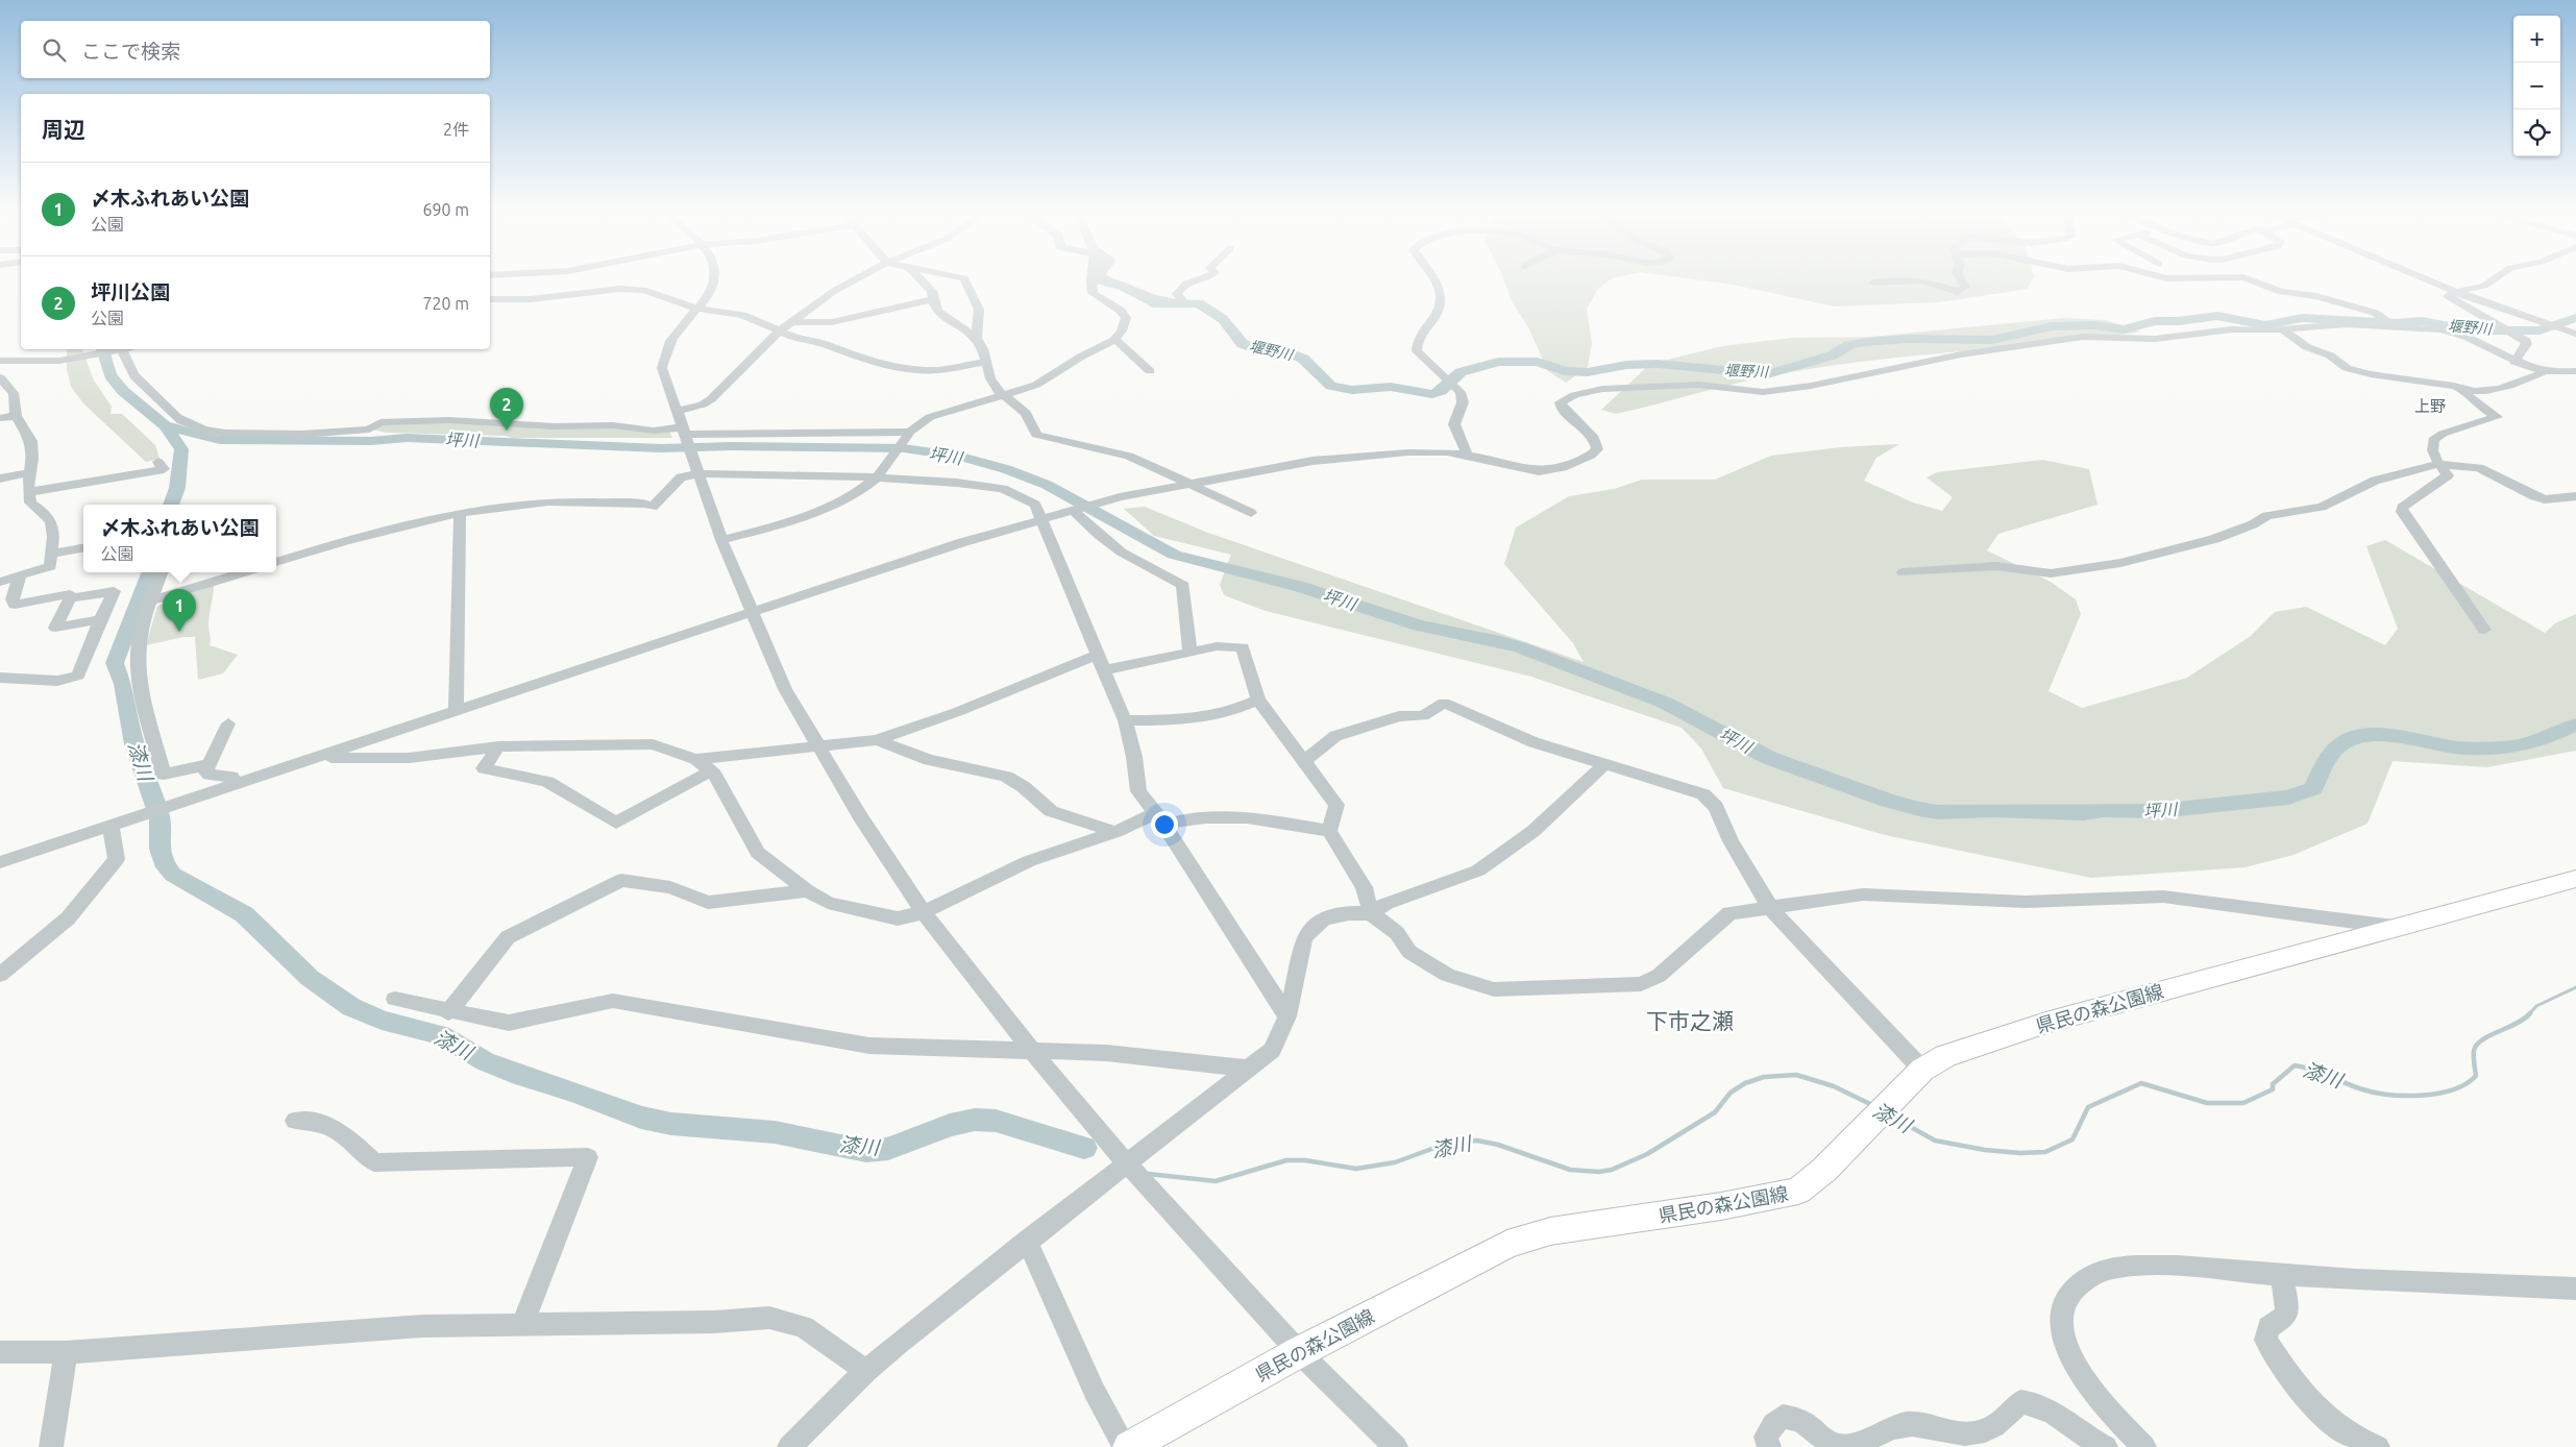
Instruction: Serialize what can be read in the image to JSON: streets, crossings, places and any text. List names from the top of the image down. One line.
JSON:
{"streets":{"main road":["県民の森公園線"]},"districts":["上野","下市之瀬"],"water":["堰野川","坪川","漆川"],"page":{"map_buttons":["+","−"],"search":"ここで検索","heading":["周辺","2件"],"list":[{"mark":"1","name":"〆木ふれあい公園","note":"公園","value":"690 m"},{"mark":"2","name":"坪川公園","note":"公園","value":"720 m"}],"pins":["2","1"],"popup":["〆木ふれあい公園","公園"]}}
